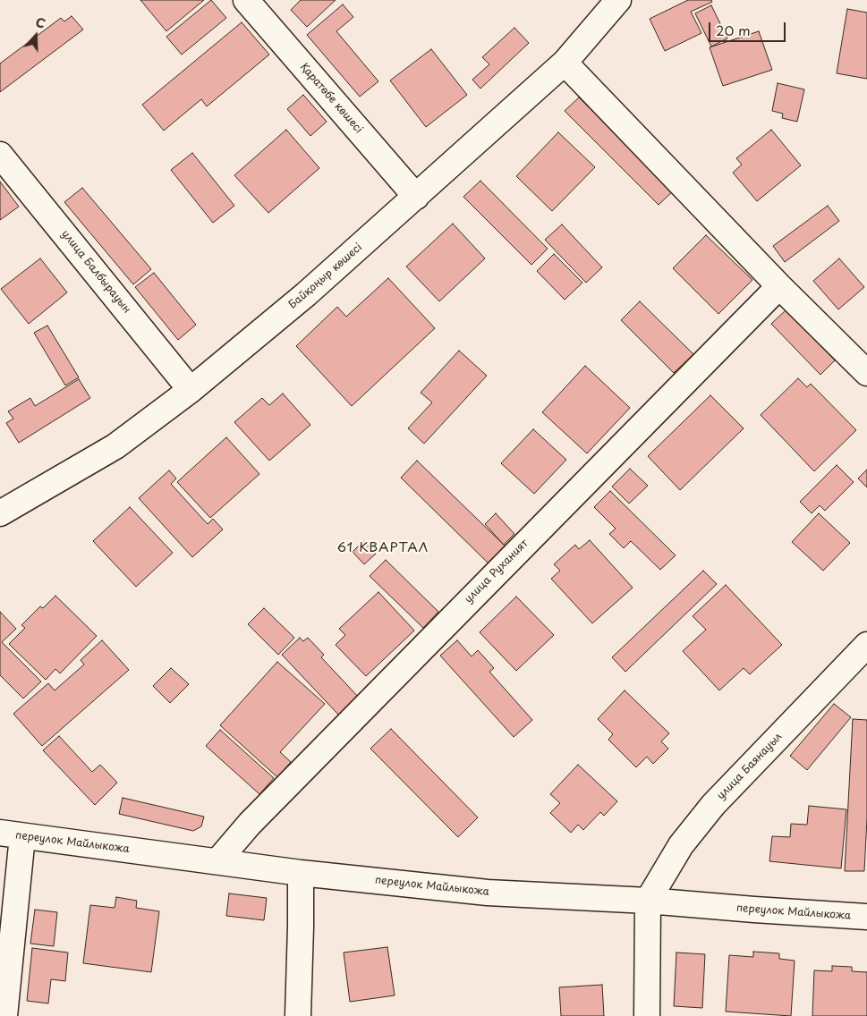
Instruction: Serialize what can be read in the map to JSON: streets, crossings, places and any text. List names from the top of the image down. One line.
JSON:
{"streets":{"street":["Қаратөбе көшесі","улица Балбырауын","Байқоңыр көшесі","улица Руханият","улица Баянауыл","переулок Майлыкожа"]},"crossings":[["Қаратөбе көшесі","Байқоңыр көшесі"],["улица Балбырауын","Байқоңыр көшесі"],["улица Руханият","переулок Майлыкожа"],["улица Баянауыл","переулок Майлыкожа"]],"districts":["61 КВАРТАЛ"],"scale_bar":"20 m","north":"top"}
